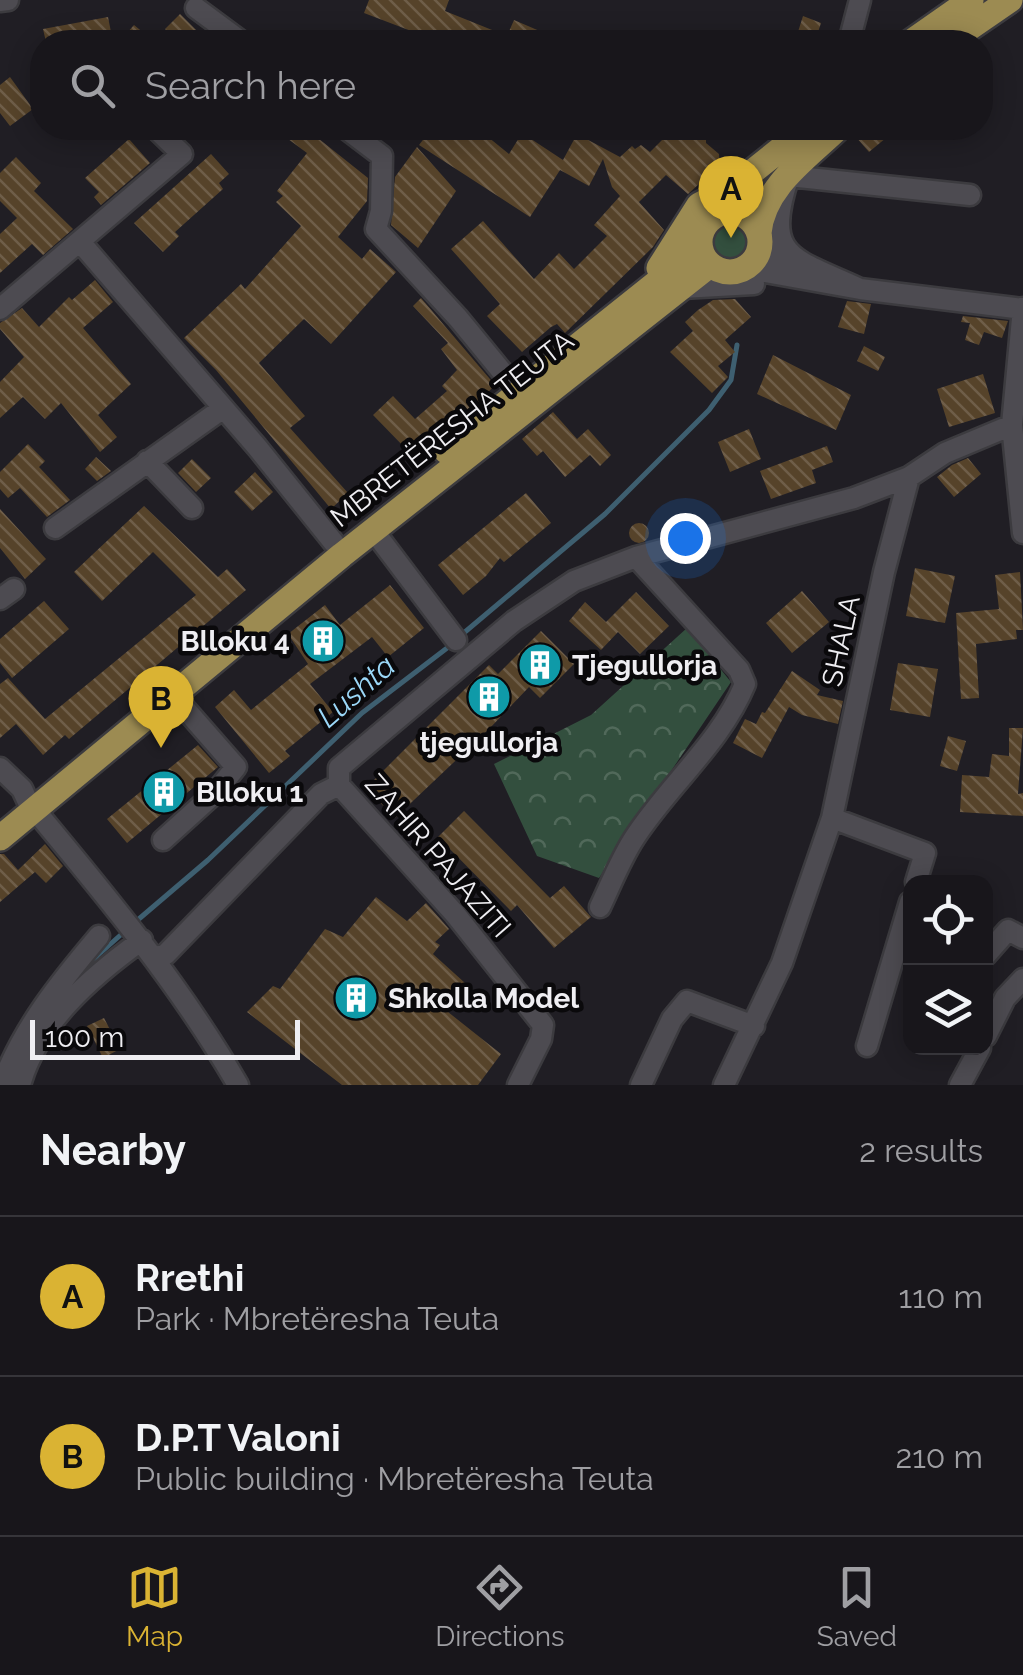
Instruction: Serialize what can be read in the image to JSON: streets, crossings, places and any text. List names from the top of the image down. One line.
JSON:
{"streets":{"main road":["MBRETËRESHA TEUTA"],"street":["SHALA","ZAHIR PAJAZITI"]},"crossings":[["SHALA","ZAHIR PAJAZITI"]],"water":["Lushta"],"places":{"building":["Blloku 4","Tjegullorja","tjegullorja","Blloku 1","Shkolla Model"]},"scale_bar":"100 m","page":{"search":"Search here","pins":["A","B"],"scale":"100 m","heading":["Nearby","2 results"],"list":[{"mark":"A","name":"Rrethi","note":"Park · Mbretëresha Teuta","value":"110 m"},{"mark":"B","name":"D.P.T Valoni","note":"Public building · Mbretëresha Teuta","value":"210 m"}],"nav":["Map","Directions","Saved"]}}
